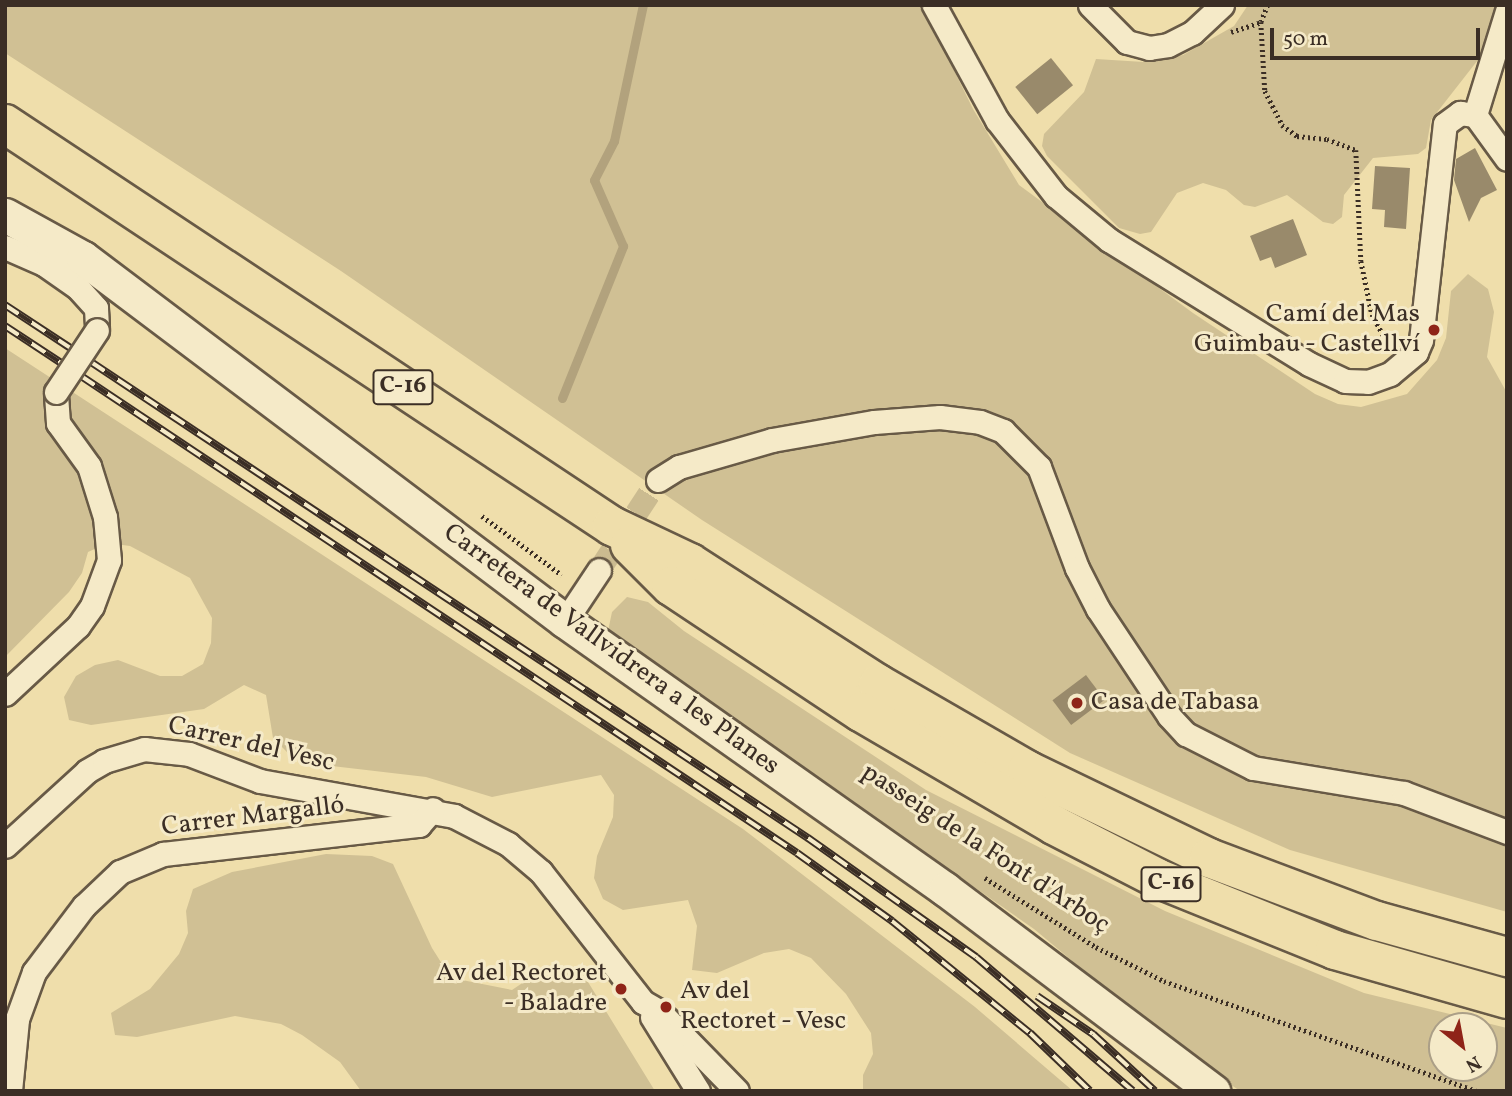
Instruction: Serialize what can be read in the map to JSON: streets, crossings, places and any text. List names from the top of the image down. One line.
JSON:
{"streets":{"highway":["C-16"],"main road":["Carretera de Vallvidrera a les Planes"],"street":["Carrer del Vesc","Carrer Margalló"],"path":["passeig de la Font d'Arboç"]},"crossings":[["Carrer del Vesc","Carrer Margalló"]],"places":["Camí del Mas Guimbau - Castellví","Casa de Tabasa","Av del Rectoret - Baladre","Av del Rectoret - Vesc"],"scale_bar":"50 m","north":"bottom right"}
